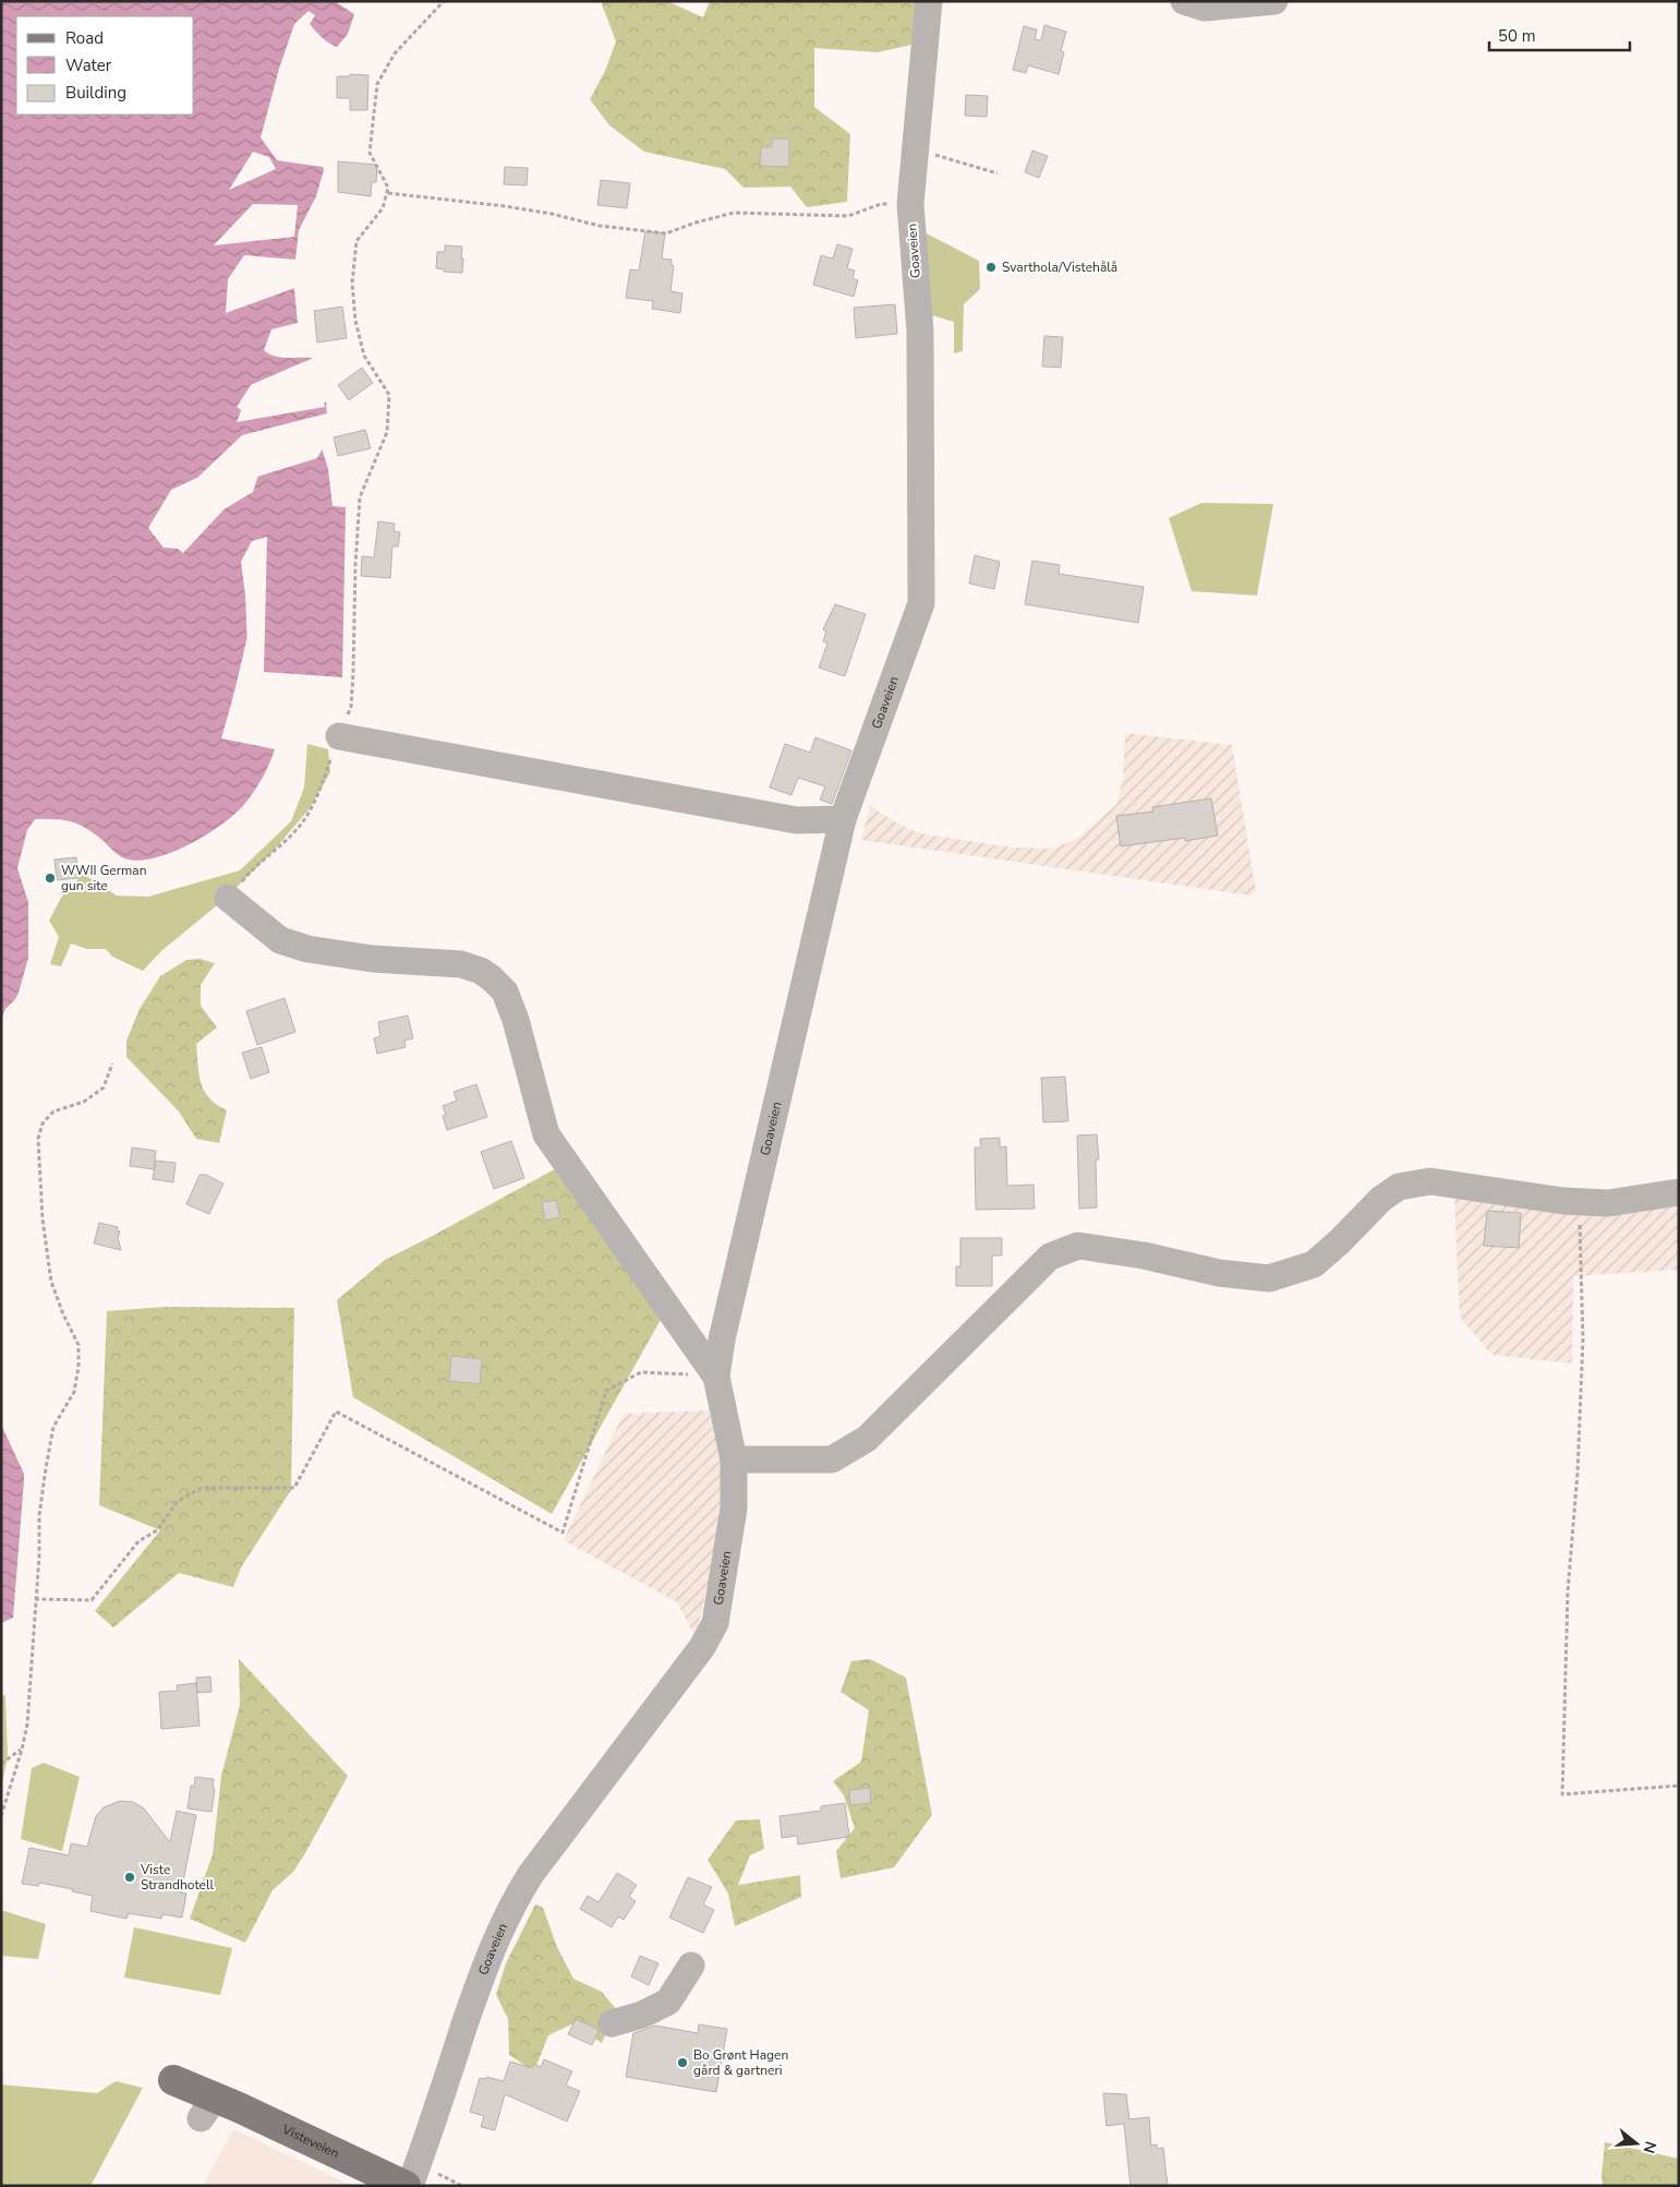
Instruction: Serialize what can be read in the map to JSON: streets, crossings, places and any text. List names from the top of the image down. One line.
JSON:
{"streets":{"main road":["Visteveien"],"street":["Goaveien"]},"places":["Svarthola/Vistehålå","WWII German gun site","Viste Strandhotell","Bo Grønt Hagen gård & gartneri"],"legend":["Road","Water","Building"],"scale_bar":"50 m","north":"right"}
